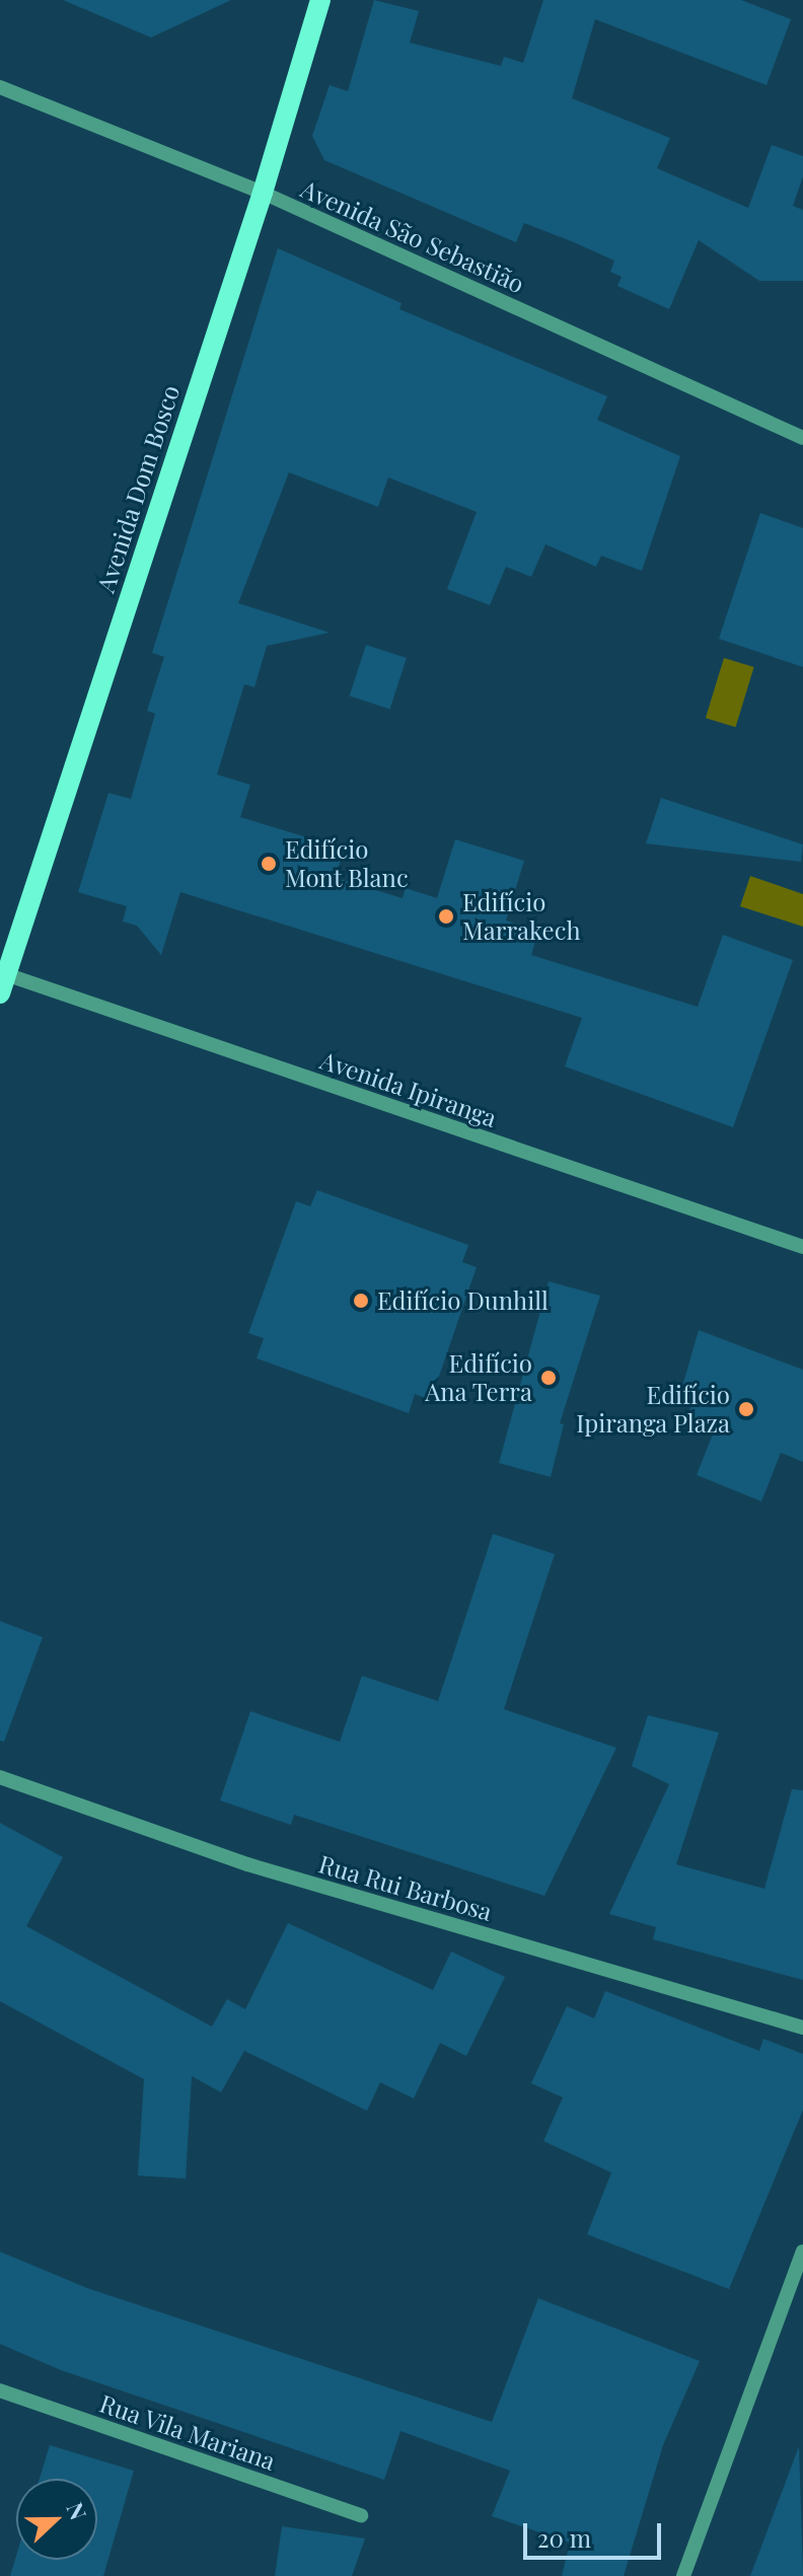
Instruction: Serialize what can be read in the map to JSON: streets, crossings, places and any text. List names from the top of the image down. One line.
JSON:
{"streets":{"main road":["Avenida Dom Bosco"],"street":["Avenida São Sebastião","Avenida Ipiranga","Rua Rui Barbosa","Rua Vila Mariana"]},"crossings":[["Avenida São Sebastião","Avenida Dom Bosco"],["Avenida Dom Bosco","Avenida Ipiranga"]],"places":["Edifício Mont Blanc","Edifício Marrakech","Edifício Dunhill","Edifício Ana Terra","Edifício Ipiranga Plaza"],"scale_bar":"20 m","north":"right"}
